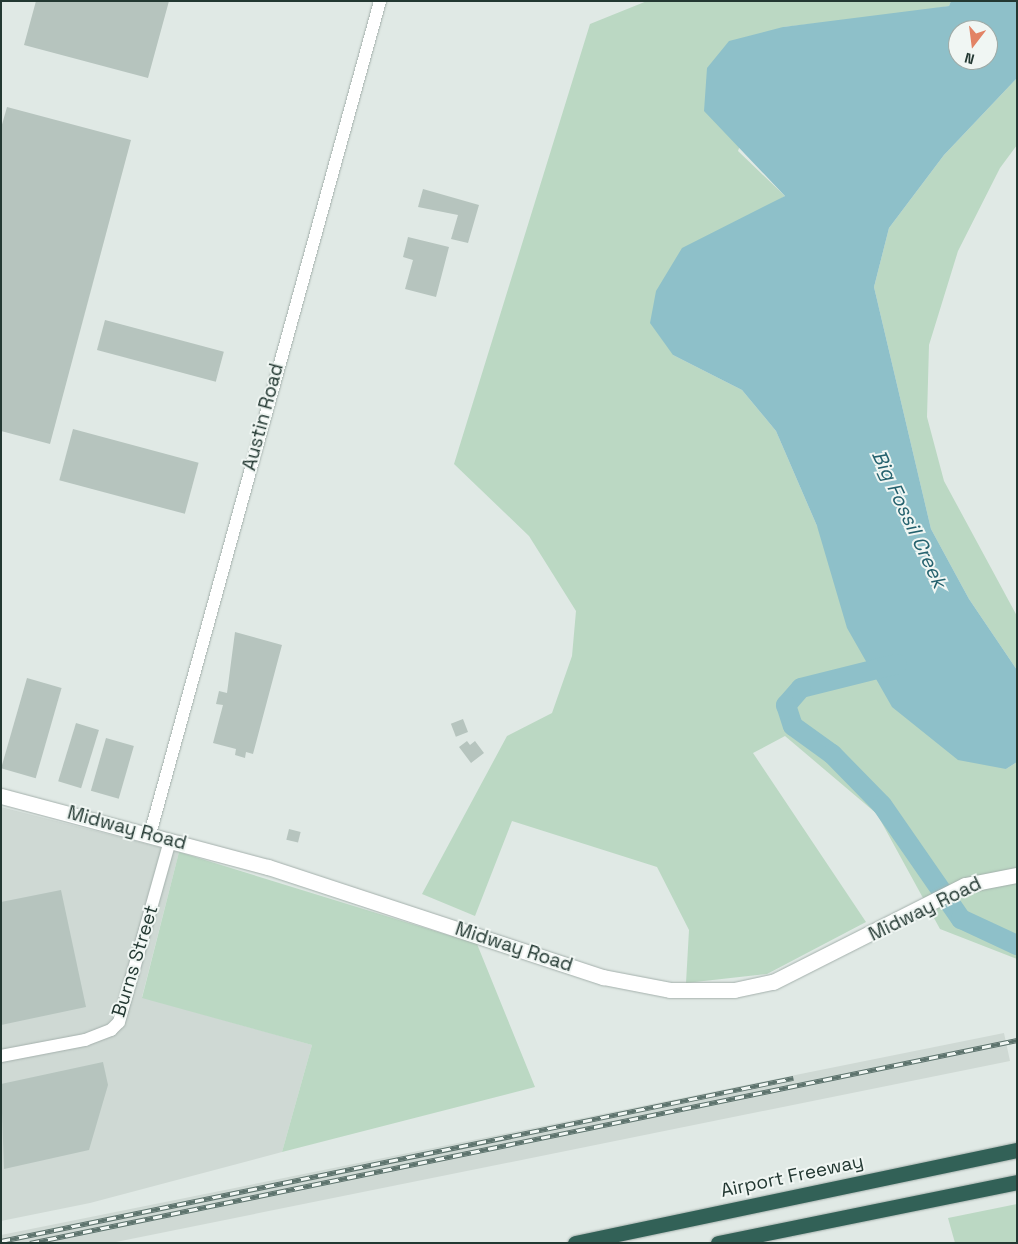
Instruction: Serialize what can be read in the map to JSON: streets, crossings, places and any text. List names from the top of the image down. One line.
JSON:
{"streets":{"highway":["Airport Freeway"],"main road":["Midway Road"],"street":["Austin Road","Burns Street"]},"crossings":[["Austin Road","Midway Road"],["Midway Road","Burns Street"]],"water":["Big Fossil Creek"],"north":"bottom"}
